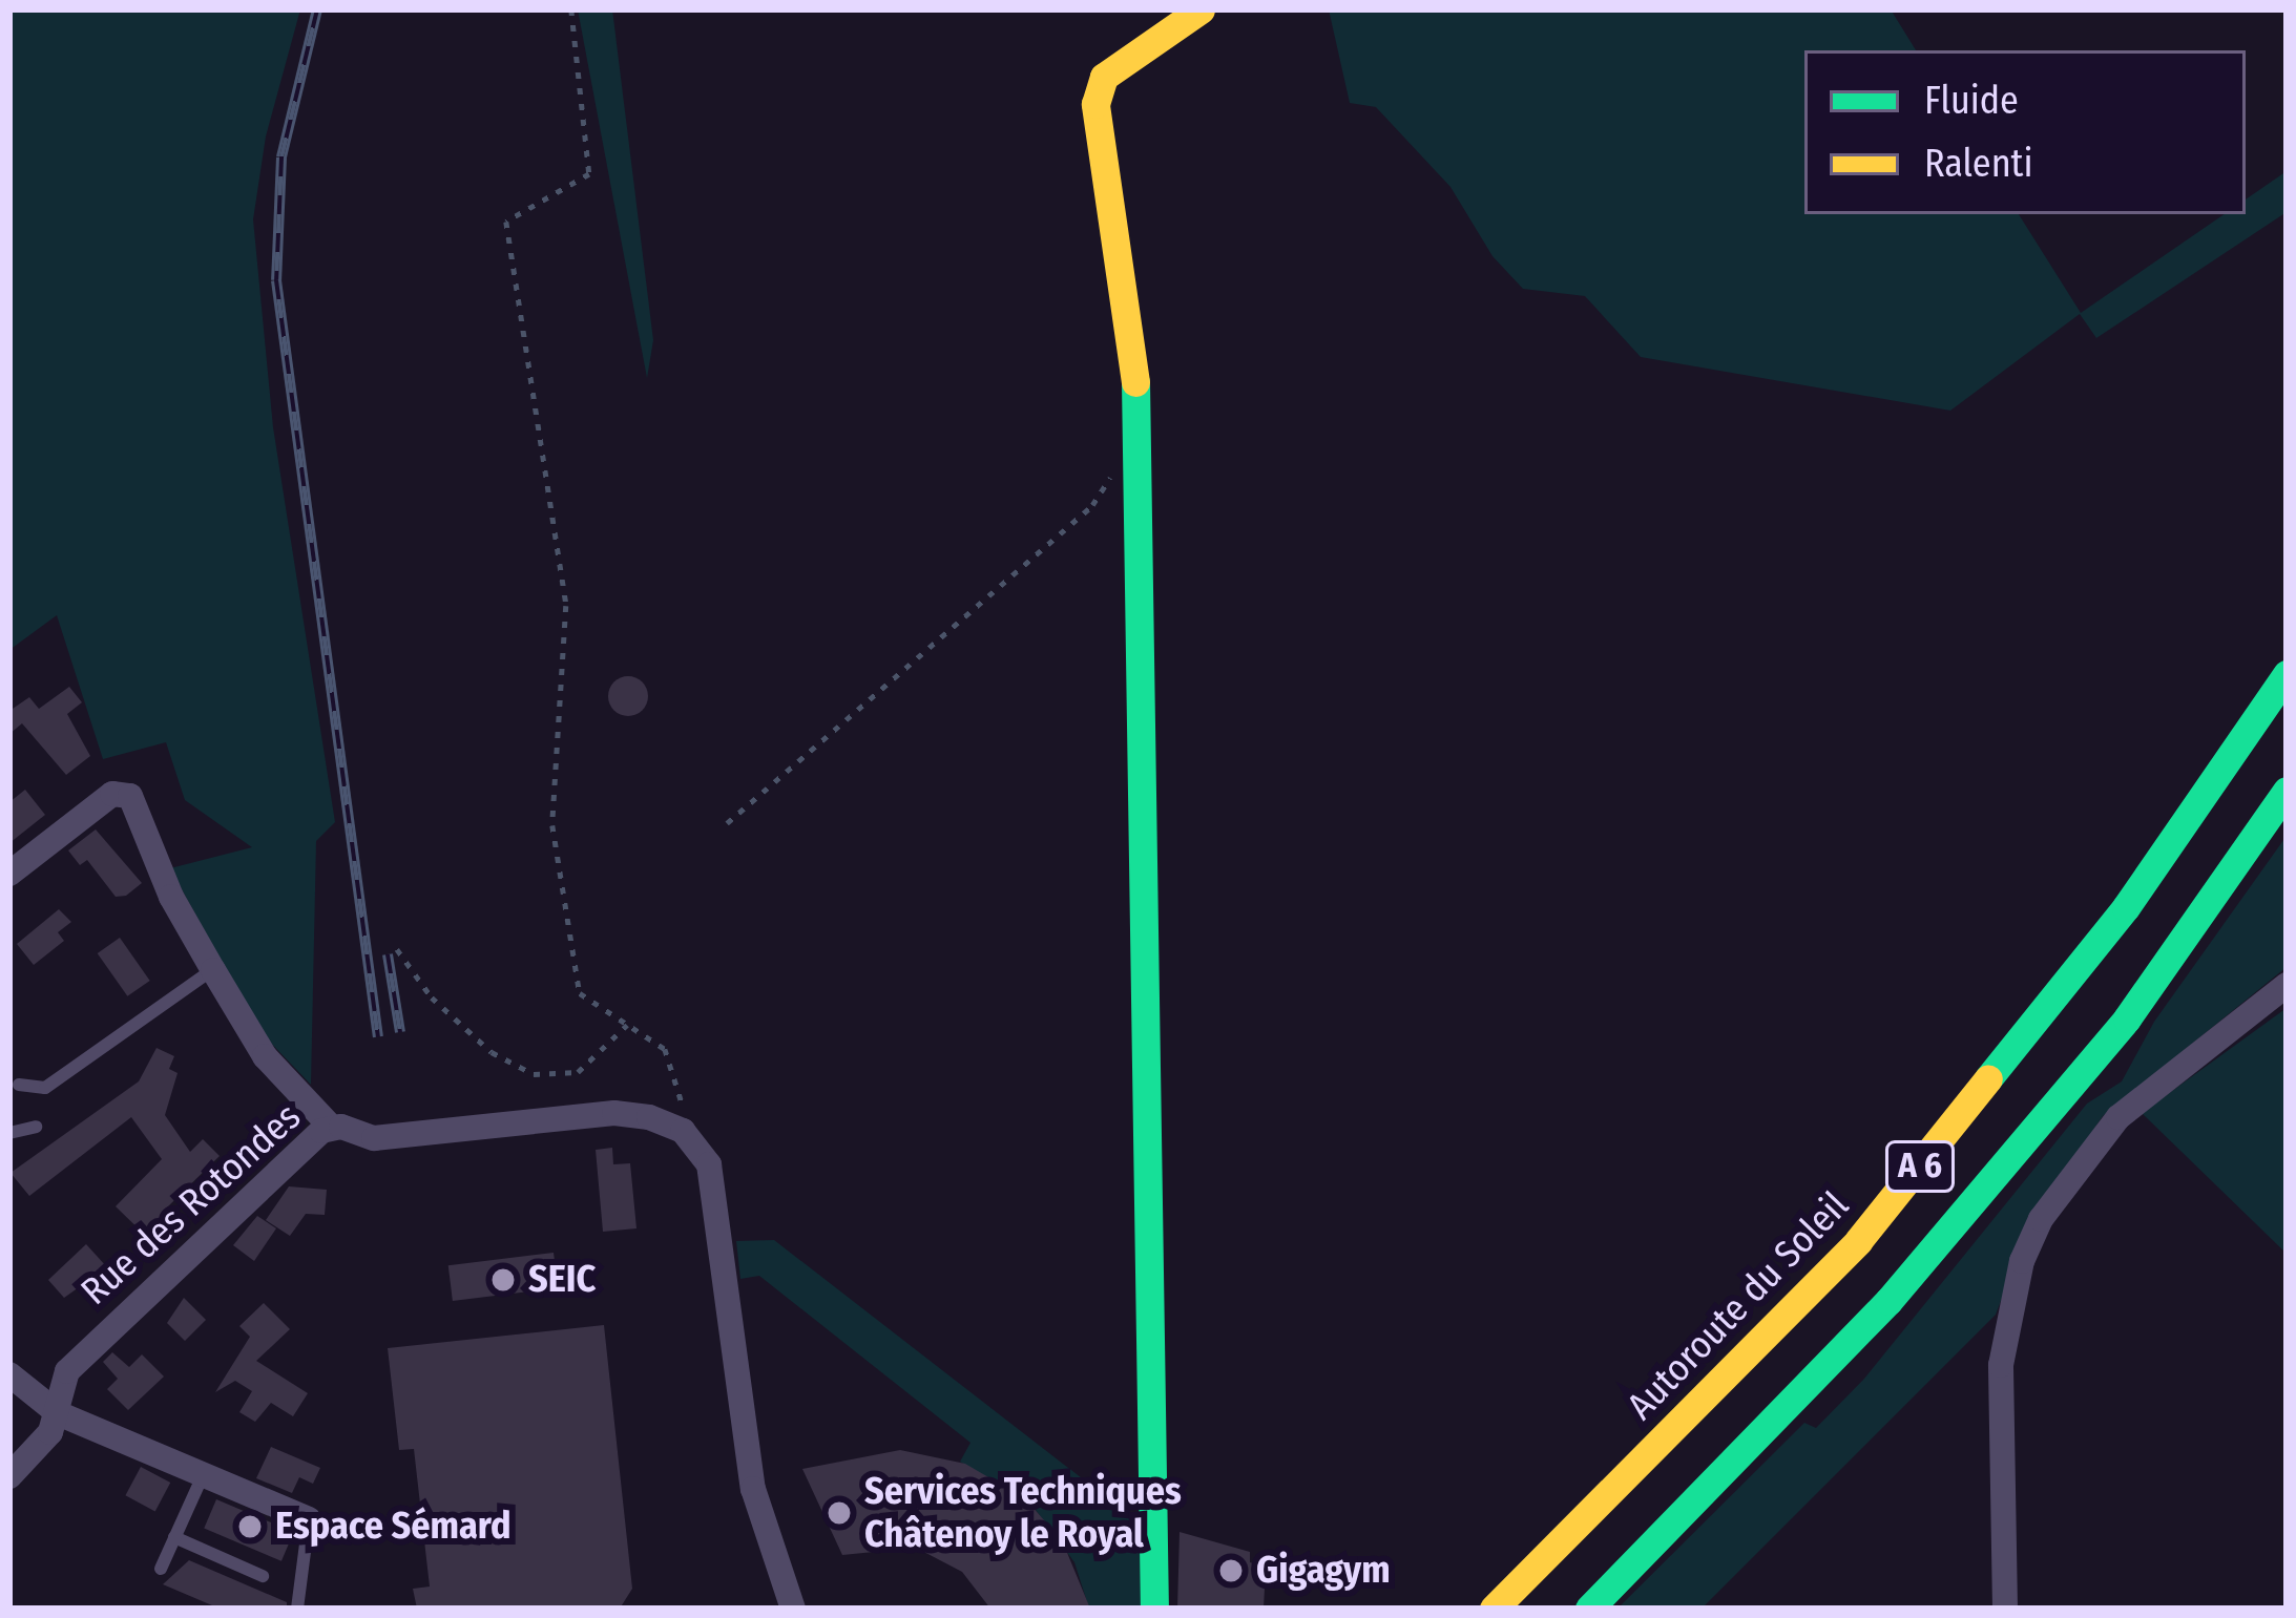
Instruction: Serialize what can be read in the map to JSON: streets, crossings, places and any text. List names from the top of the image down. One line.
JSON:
{"streets":{"main road":["A 6","Autoroute du Soleil"],"street":["Rue des Rotondes"]},"places":["SEIC","Services Techniques Châtenoy le Royal","Espace Sémard","Gigagym"],"legend":["Fluide","Ralenti"]}
